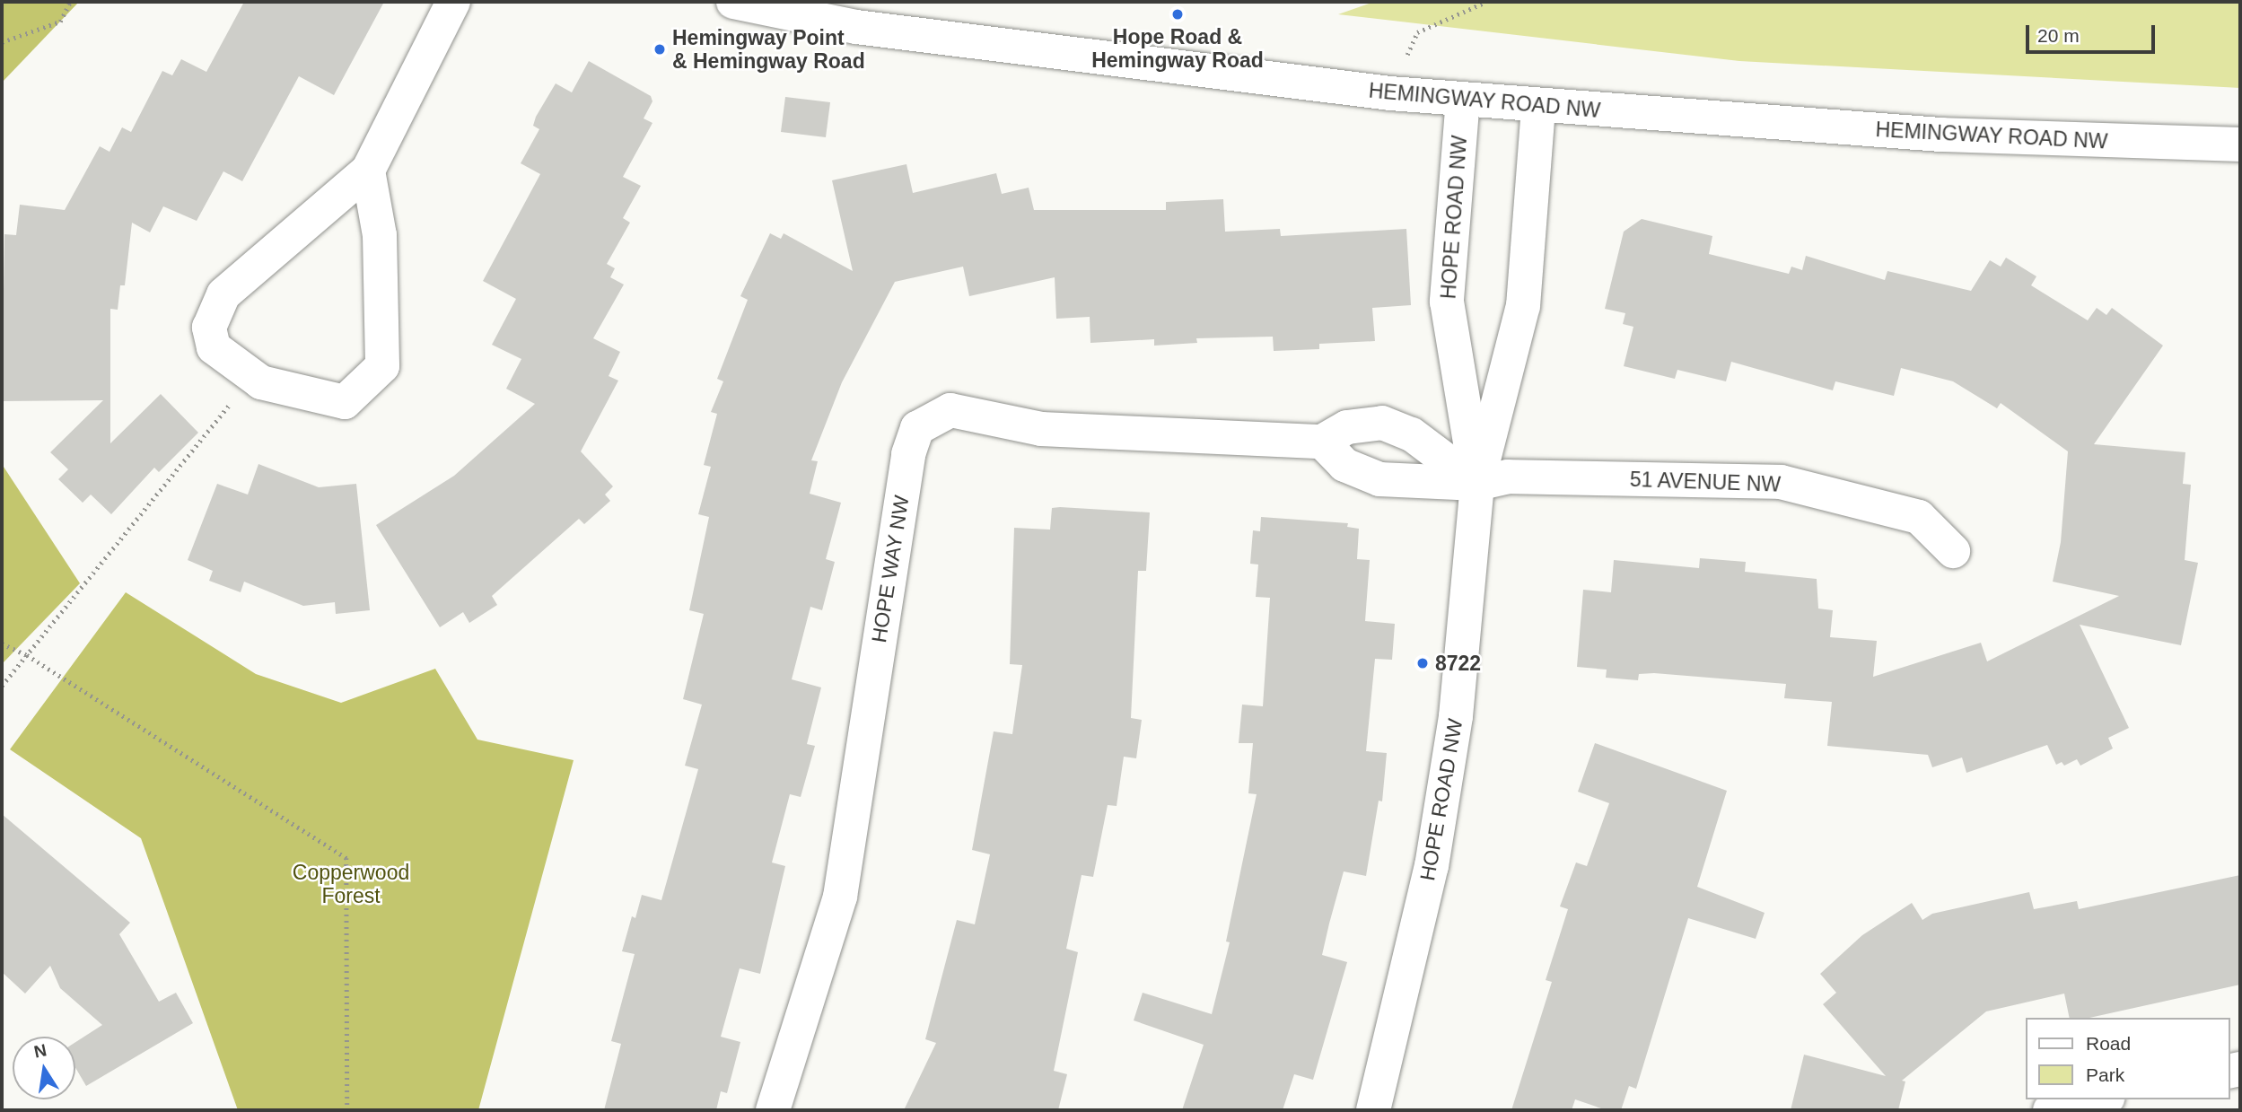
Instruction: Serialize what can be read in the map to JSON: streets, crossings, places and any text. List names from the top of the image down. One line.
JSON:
{"streets":{"street":["HEMINGWAY ROAD NW","HOPE ROAD NW","51 AVENUE NW","HOPE WAY NW"]},"crossings":[["HEMINGWAY ROAD NW","HOPE ROAD NW"],["HOPE ROAD NW","51 AVENUE NW"]],"parks":["Copperwood Forest"],"places":["Hope Road & Hemingway Road","Hemingway Point & Hemingway Road","8722"],"legend":["Road","Park"],"scale_bar":"20 m","north":"top"}
